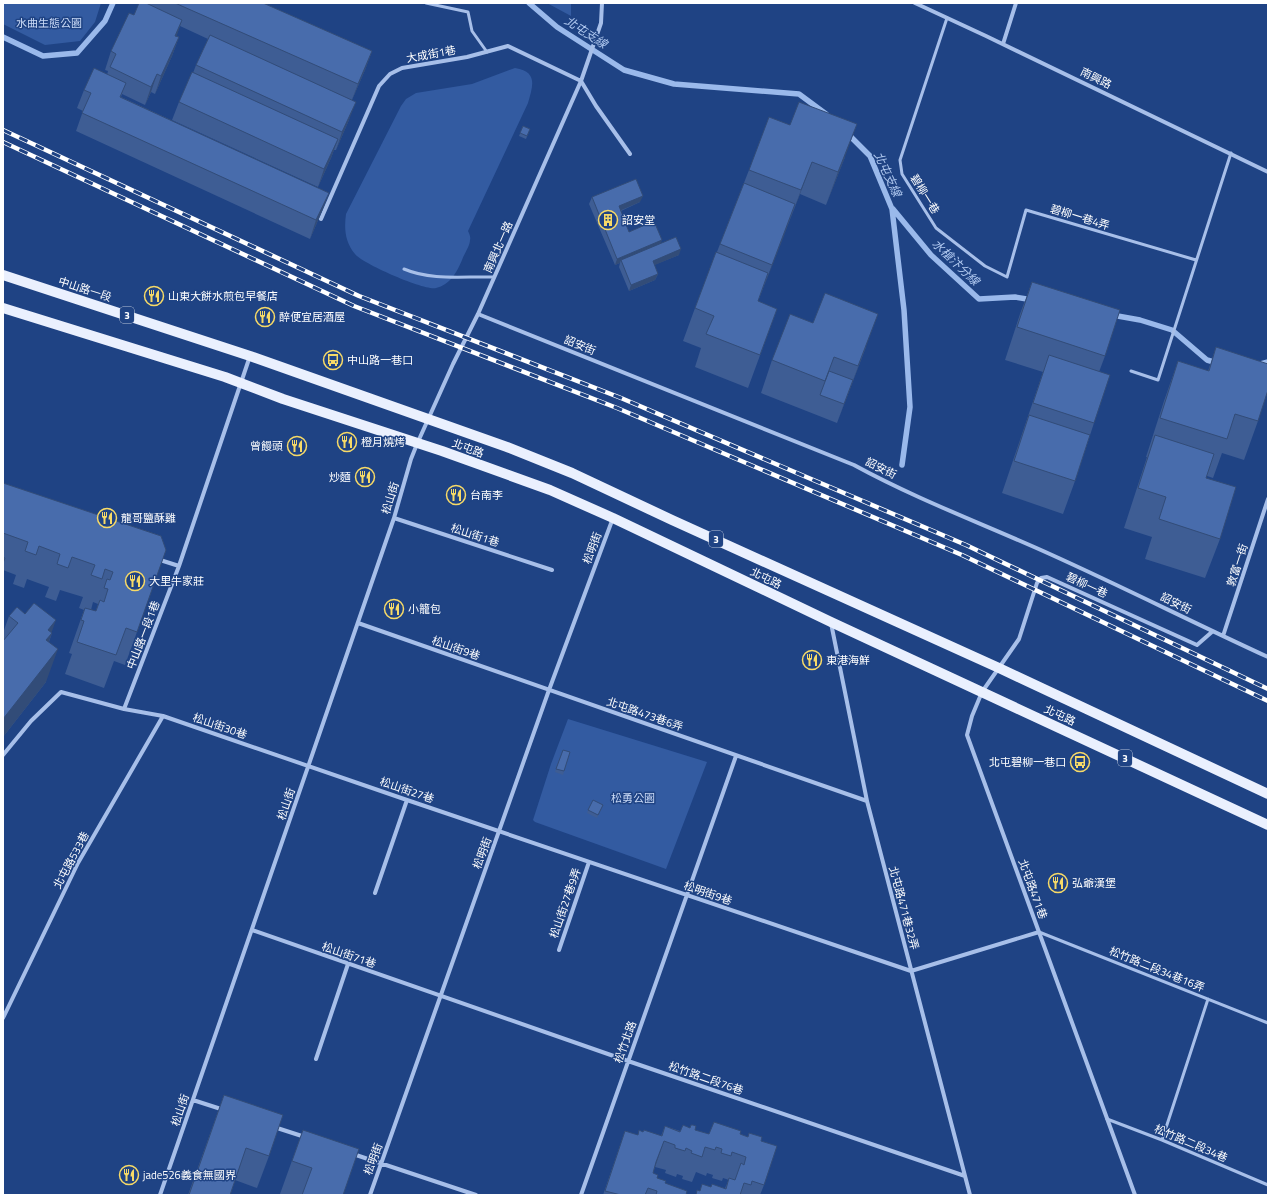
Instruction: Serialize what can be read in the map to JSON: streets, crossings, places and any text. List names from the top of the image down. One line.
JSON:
{"streets":{"main road":["中山路一段","3","北屯路"],"street":["大成街1巷","南興路","碧柳一巷","南興北一路","詔安街","松山街","松山街1巷","松明街","敦富一街","中山路一段1巷","松山街9巷","北屯路473巷6弄","松山街30巷","松山街27巷","北屯路533巷","北屯路471巷","松明街9巷","松山街27巷9弄","北屯路471巷32弄","松山街71巷","松竹北路","松竹路二段76巷"],"lane":["碧柳一巷4弄","松竹路二段34巷16弄","松竹路二段34巷"]},"crossings":[["大成街1巷","南興北一路"],["南興路","碧柳一巷"],["碧柳一巷","碧柳一巷4弄"],["碧柳一巷","詔安街"],["碧柳一巷","北屯路"],["碧柳一巷","北屯路471巷"],["南興北一路","詔安街"],["南興北一路","北屯路"],["南興北一路","松山街"],["中山路一段","北屯路"],["中山路一段","中山路一段1巷"],["3","北屯路"],["3","中山路一段1巷"],["詔安街","敦富一街"],["北屯路","松山街"],["北屯路","松明街"],["北屯路","中山路一段1巷"],["北屯路","北屯路471巷"],["北屯路","北屯路471巷32弄"],["松山街","松山街1巷"],["松山街","松山街9巷"],["松山街","松山街30巷"],["松山街","松山街27巷"],["松山街","松山街71巷"],["松明街","松山街9巷"],["松明街","北屯路473巷6弄"],["松明街","松山街27巷"],["松明街","松明街9巷"],["松明街","松山街71巷"],["松明街","松竹路二段76巷"],["中山路一段1巷","松山街30巷"],["松山街9巷","北屯路473巷6弄"],["北屯路473巷6弄","北屯路471巷32弄"],["松山街30巷","松山街27巷"],["松山街30巷","北屯路533巷"],["松山街27巷","松明街9巷"],["北屯路471巷","松竹路二段34巷16弄"],["北屯路471巷","松竹路二段34巷"],["松明街9巷","松山街27巷9弄"],["松明街9巷","北屯路471巷32弄"],["松明街9巷","松竹北路"],["北屯路471巷32弄","松竹路二段76巷"],["松山街71巷","松竹路二段76巷"],["松竹北路","松竹路二段76巷"]],"water":["北屯支線","水槍汴分線"],"parks":["水曲生態公園","松勇公園"],"places":{"building":["詔安堂"],"restaurant":["山東大餅水煎包早餐店","醉便宜居酒屋","橙月燒烤","曾饅頭","炒麵","台南李","龍哥鹽酥雞","大里牛家莊","小籠包","東港海鮮","弘爺漢堡","jade526義食無國界"],"bus stop":["中山路一巷口","北屯碧柳一巷口"]}}
